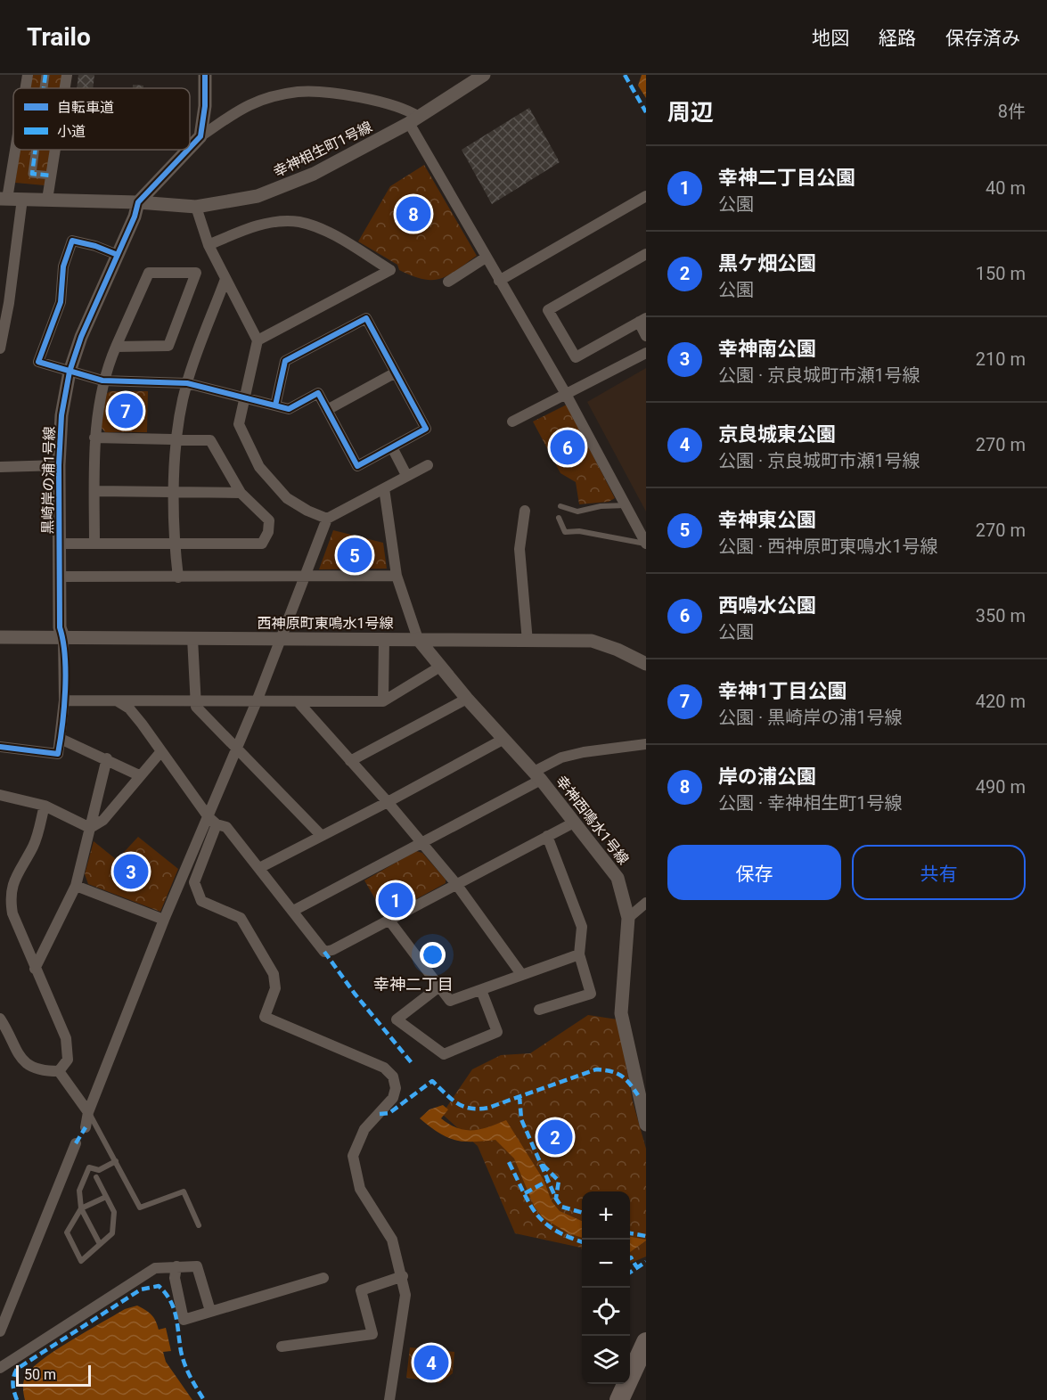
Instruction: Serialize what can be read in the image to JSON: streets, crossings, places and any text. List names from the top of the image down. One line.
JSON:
{"streets":{"street":["幸神相生町1号線","黒崎岸の浦1号線","西神原町東鳴水1号線","幸神西鳴水1号線"]},"crossings":[["幸神相生町1号線","黒崎岸の浦1号線"],["黒崎岸の浦1号線","西神原町東鳴水1号線"],["西神原町東鳴水1号線","幸神西鳴水1号線"]],"districts":["幸神二丁目"],"legend":["自転車道","小道"],"scale_bar":"50 m","page":{"header":"Trailo","nav":["地図","経路","保存済み"],"heading":["周辺","8件"],"list":[{"mark":"1","name":"幸神二丁目公園","note":"公園","value":"40 m"},{"mark":"2","name":"黒ケ畑公園","note":"公園","value":"150 m"},{"mark":"3","name":"幸神南公園","note":"公園 · 京良城町市瀬1号線","value":"210 m"},{"mark":"4","name":"京良城東公園","note":"公園 · 京良城町市瀬1号線","value":"270 m"},{"mark":"5","name":"幸神東公園","note":"公園 · 西神原町東鳴水1号線","value":"270 m"},{"mark":"6","name":"西鳴水公園","note":"公園","value":"350 m"},{"mark":"7","name":"幸神1丁目公園","note":"公園 · 黒崎岸の浦1号線","value":"420 m"},{"mark":"8","name":"岸の浦公園","note":"公園 · 幸神相生町1号線","value":"490 m"}],"pins":["8","7","6","5","3","1","2","4"],"buttons":["保存","共有"],"map_buttons":["+","−"],"scale":"50 m"}}
